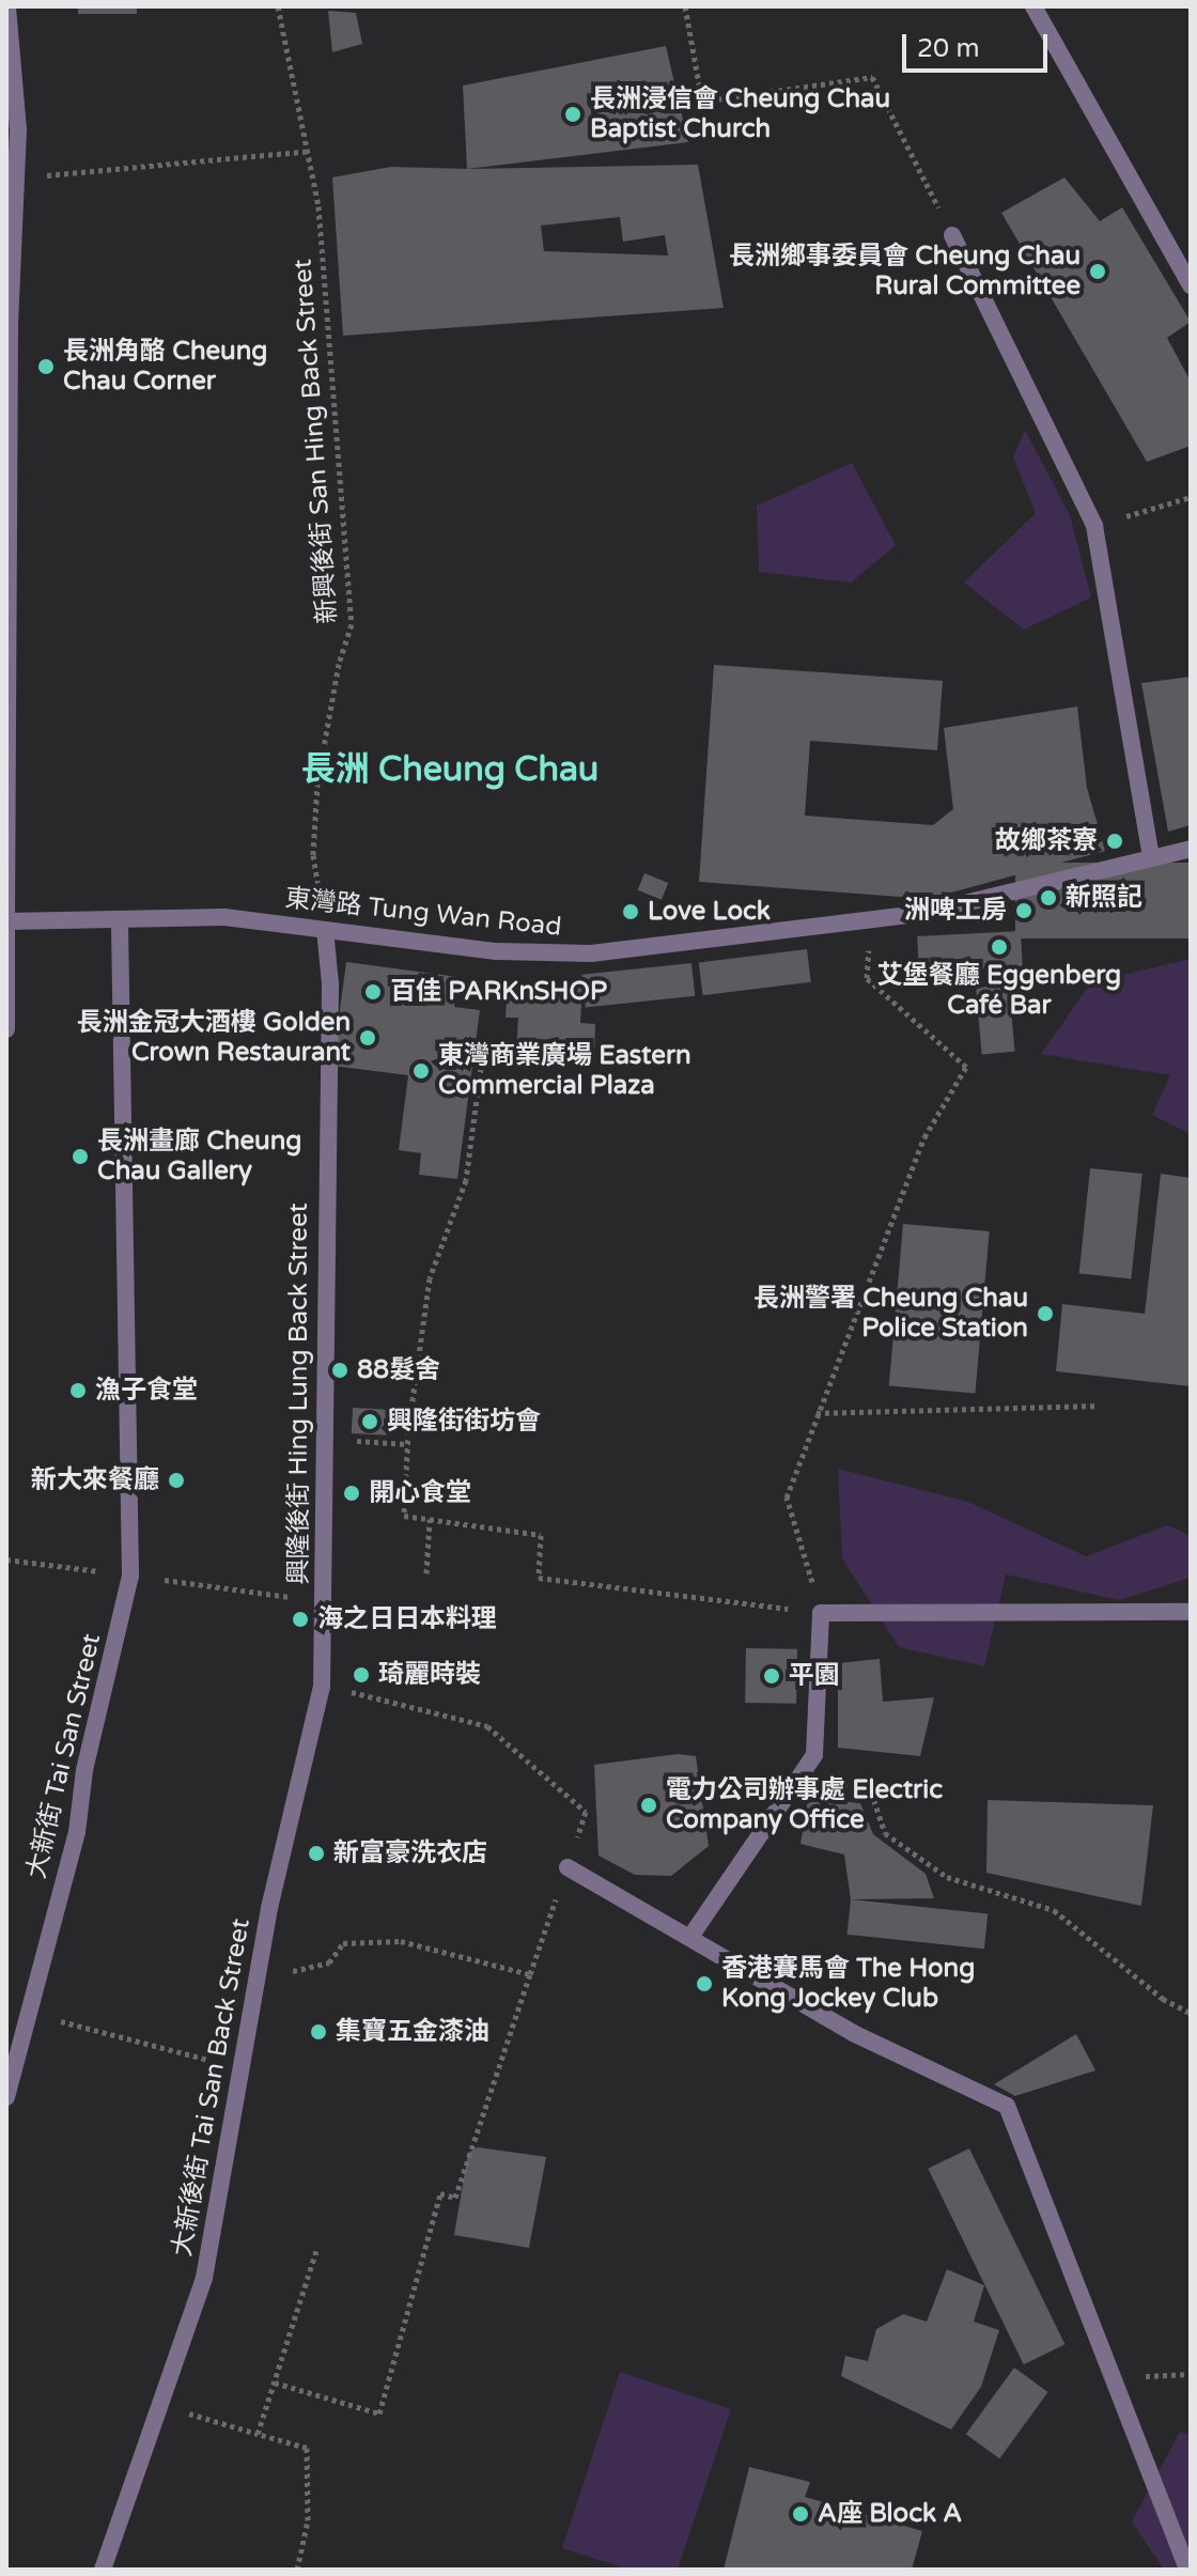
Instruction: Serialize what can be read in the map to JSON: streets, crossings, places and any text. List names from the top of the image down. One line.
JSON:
{"streets":{"street":["東灣路 Tung Wan Road","興隆後街 Hing Lung Back Street","大新街 Tai San Street","大新後街 Tai San Back Street"],"path":["新興後街 San Hing Back Street"]},"crossings":[["新興後街 San Hing Back Street","東灣路 Tung Wan Road"],["新興後街 San Hing Back Street","興隆後街 Hing Lung Back Street"],["東灣路 Tung Wan Road","興隆後街 Hing Lung Back Street"],["東灣路 Tung Wan Road","大新街 Tai San Street"],["興隆後街 Hing Lung Back Street","大新後街 Tai San Back Street"]],"districts":["長洲 Cheung Chau"],"places":["長洲浸信會 Cheung Chau Baptist Church","長洲鄉事委員會 Cheung Chau Rural Committee","長洲角酪 Cheung Chau Corner","故鄉茶寮","新照記","洲啤工房","Love Lock","艾堡餐廳 Eggenberg Café Bar","百佳 PARKnSHOP","長洲金冠大酒樓 Golden Crown Restaurant","東灣商業廣場 Eastern Commercial Plaza","長洲畫廊 Cheung Chau Gallery","長洲警署 Cheung Chau Police Station","88髮舍","漁子食堂","興隆街街坊會","新大來餐廳","開心食堂","海之日日本料理","琦麗時裝","平園","電力公司辦事處 Electric Company Office","新富豪洗衣店","香港賽馬會 The Hong Kong Jockey Club","集寶五金漆油","A座 Block A"],"scale_bar":"20 m"}
